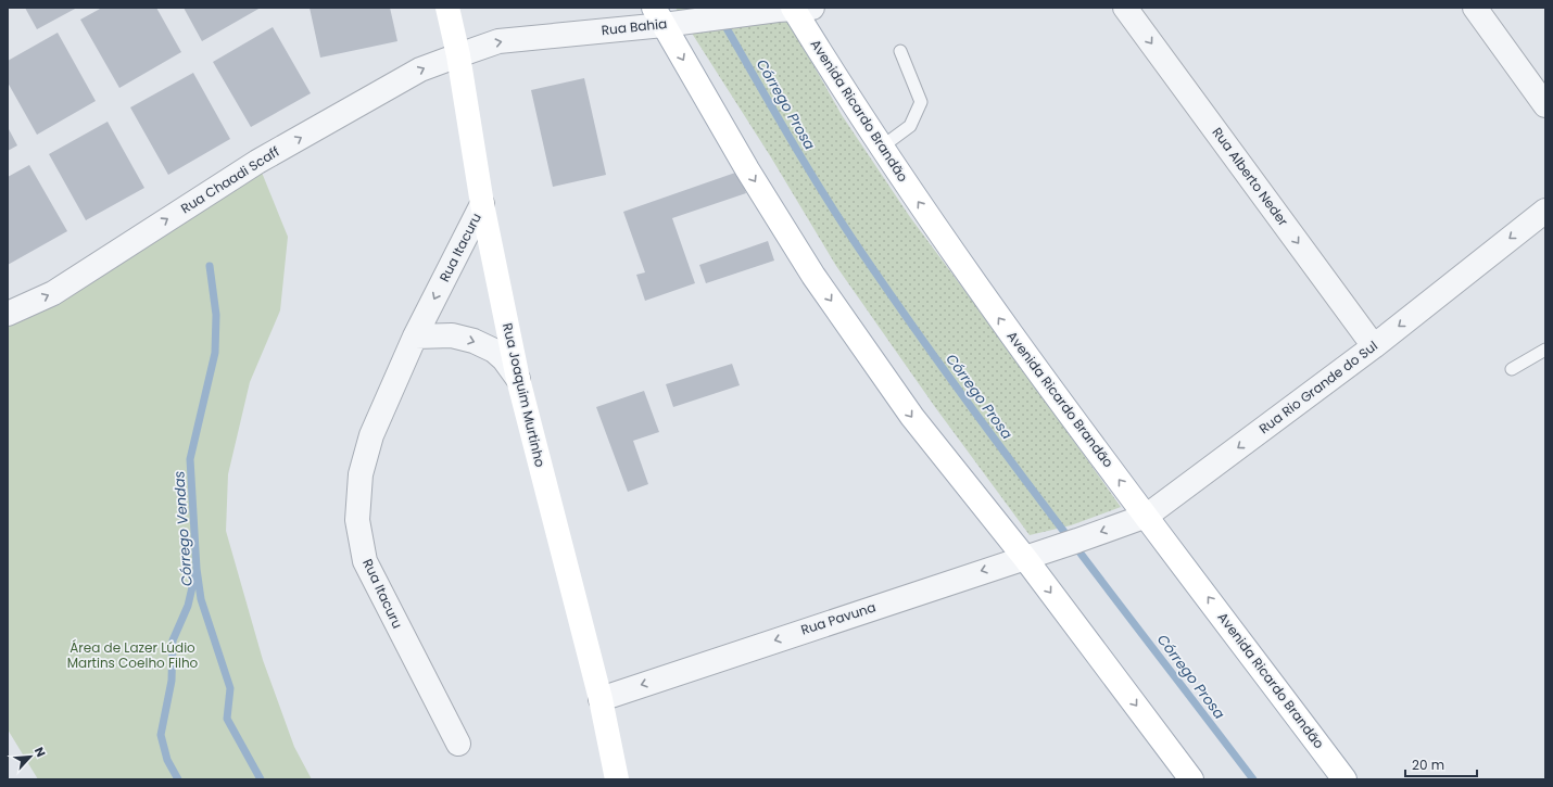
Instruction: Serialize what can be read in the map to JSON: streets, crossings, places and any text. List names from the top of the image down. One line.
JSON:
{"streets":{"main road":["Avenida Ricardo Brandão","Rua Joaquim Murtinho"],"street":["Rua Bahia","Rua Alberto Neder","Rua Chaadi Scaff","Rua Itacuru","Rua Rio Grande do Sul","Rua Pavuna"]},"crossings":[["Rua Bahia","Avenida Ricardo Brandão"],["Rua Bahia","Rua Chaadi Scaff"],["Rua Bahia","Rua Joaquim Murtinho"],["Avenida Ricardo Brandão","Rua Rio Grande do Sul"],["Rua Alberto Neder","Rua Rio Grande do Sul"],["Rua Chaadi Scaff","Rua Joaquim Murtinho"],["Rua Itacuru","Rua Joaquim Murtinho"],["Rua Rio Grande do Sul","Rua Pavuna"],["Rua Joaquim Murtinho","Rua Pavuna"]],"one_way":["Rua Bahia","Rua Alberto Neder","Rua Chaadi Scaff","Rua Rio Grande do Sul","Rua Pavuna"],"water":["Córrego Prosa","Córrego Vendas"],"parks":["Área de Lazer Lúdio Martins Coelho Filho"],"scale_bar":"20 m","north":"top right"}
